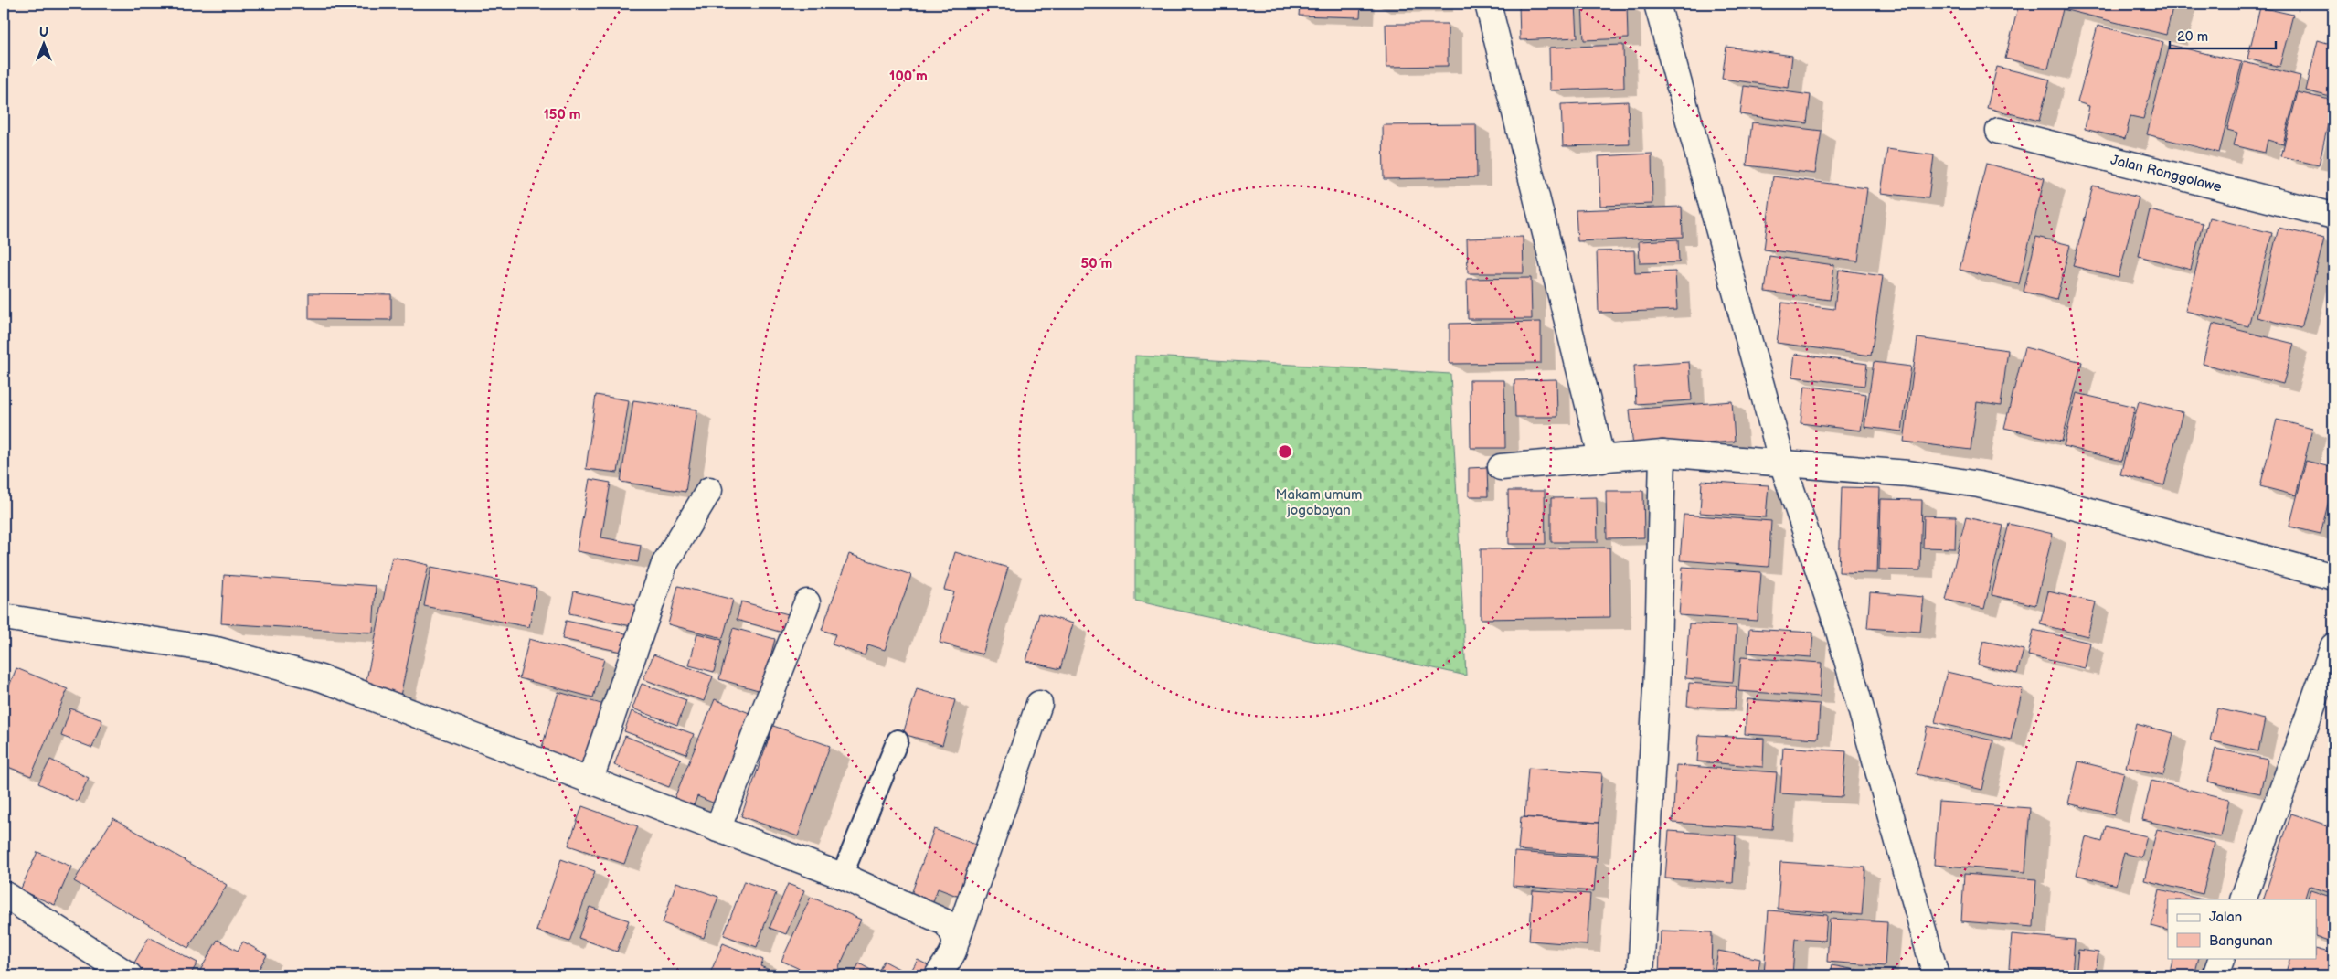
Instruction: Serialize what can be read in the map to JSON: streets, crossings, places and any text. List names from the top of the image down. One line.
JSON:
{"streets":{"street":["Jalan Ronggolawe"]},"parks":["Makam umum jogobayan"],"legend":["Jalan","Bangunan"],"scale_bar":"20 m","north":"top","rings":["100 m","150 m","50 m"]}
